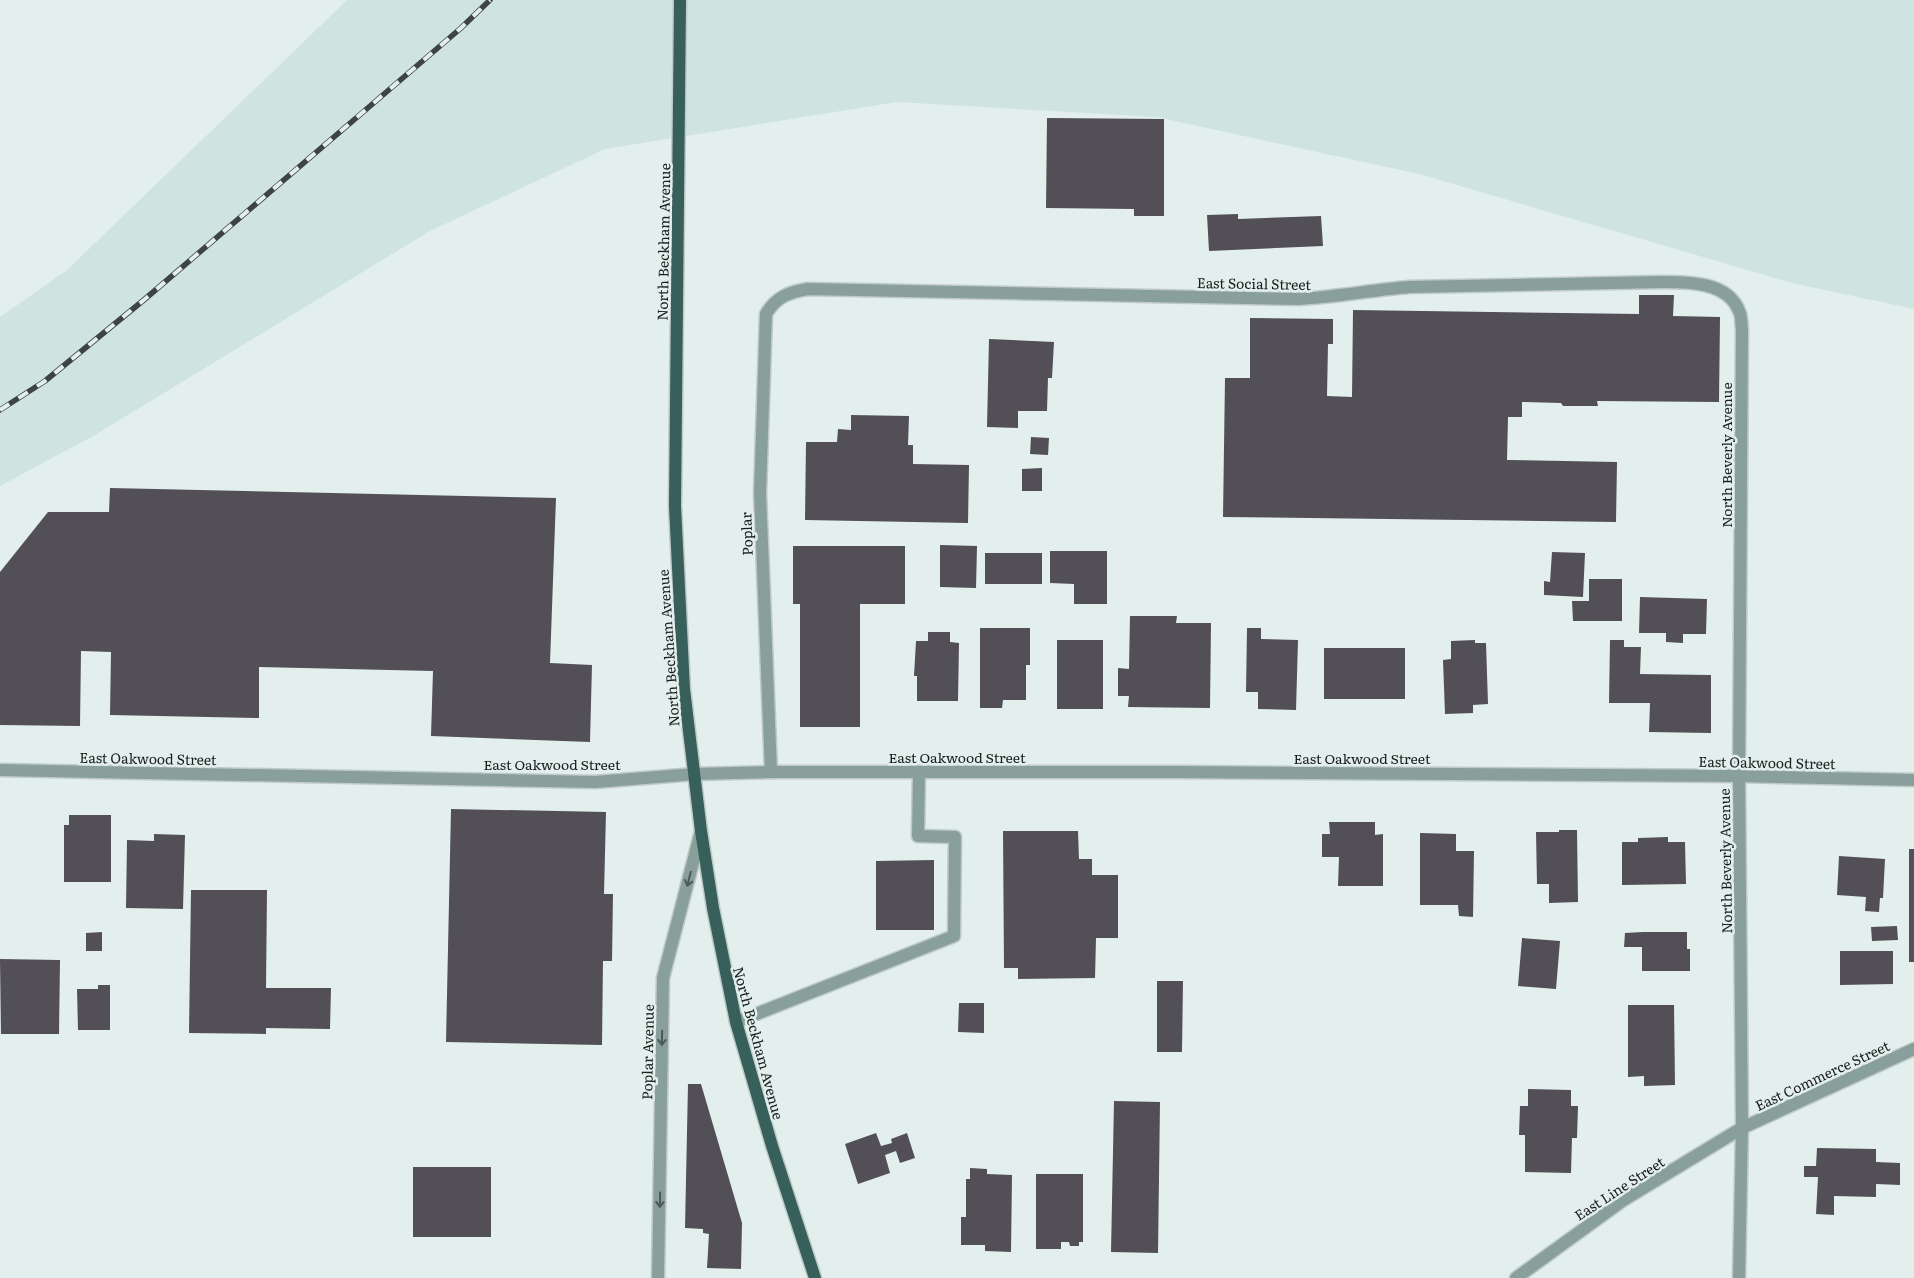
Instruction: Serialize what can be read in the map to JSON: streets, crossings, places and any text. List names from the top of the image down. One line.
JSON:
{"streets":{"main road":["North Beckham Avenue"],"street":["East Social Street","North Beverly Avenue","Poplar","East Oakwood Street","Poplar Avenue","East Commerce Street","East Line Street"]},"crossings":[["North Beckham Avenue","East Oakwood Street"],["North Beckham Avenue","Poplar Avenue"],["East Social Street","North Beverly Avenue"],["East Social Street","Poplar"],["North Beverly Avenue","East Oakwood Street"],["North Beverly Avenue","East Commerce Street"],["North Beverly Avenue","East Line Street"],["Poplar","East Oakwood Street"],["East Commerce Street","East Line Street"]],"one_way":["Poplar Avenue"]}
